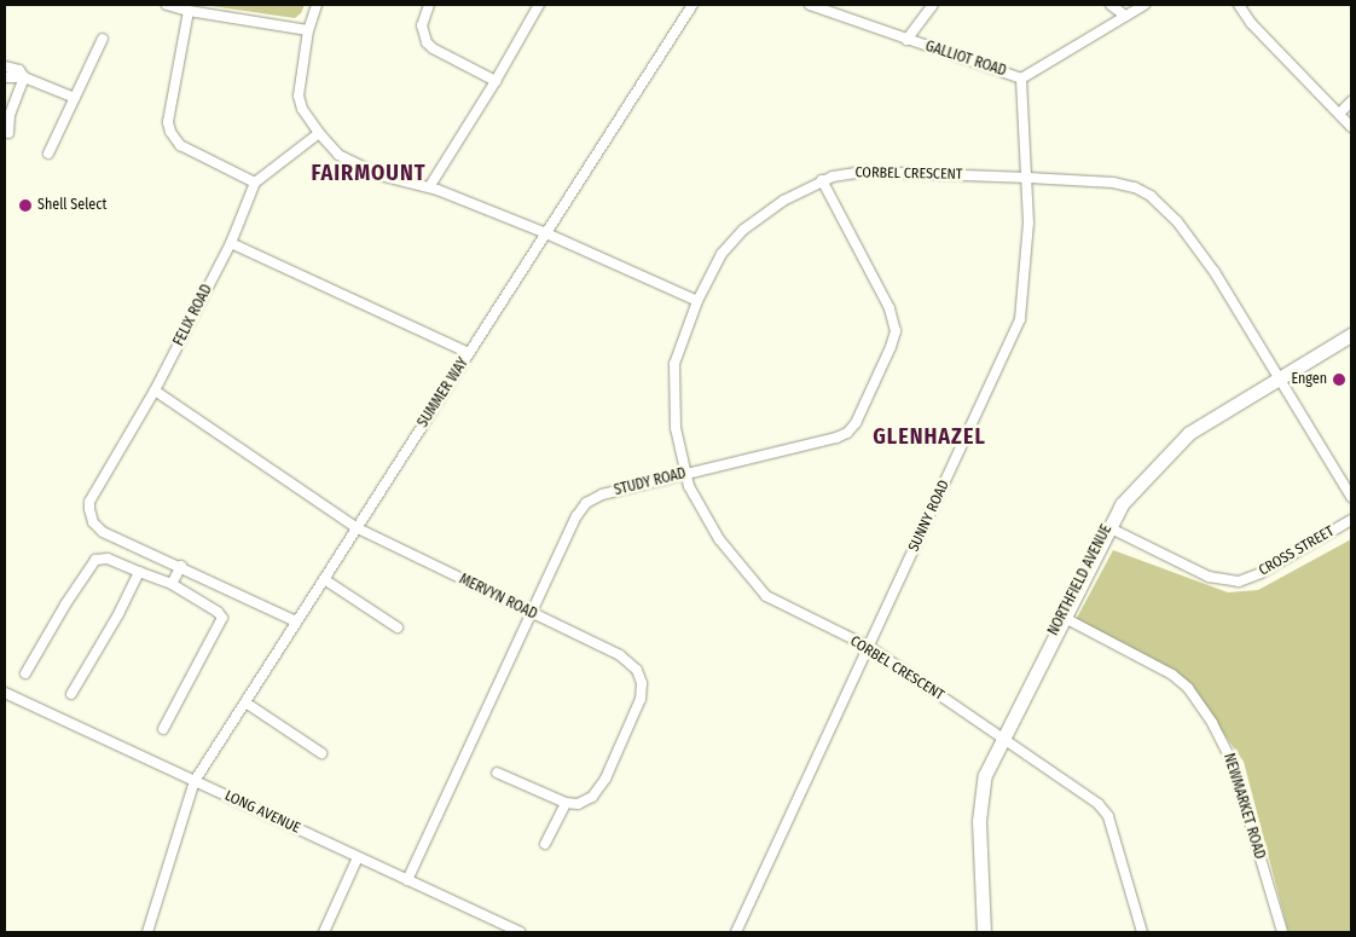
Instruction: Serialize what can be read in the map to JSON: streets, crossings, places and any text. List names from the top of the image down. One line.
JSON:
{"streets":{"main road":["NORTHFIELD AVENUE"],"street":["GALLIOT ROAD","CORBEL CRESCENT","FELIX ROAD","SUMMER WAY","STUDY ROAD","SUNNY ROAD","CROSS STREET","MERVYN ROAD","NEWMARKET ROAD","LONG AVENUE"]},"crossings":[["GALLIOT ROAD","SUNNY ROAD"],["CORBEL CRESCENT","STUDY ROAD"],["CORBEL CRESCENT","SUNNY ROAD"],["CORBEL CRESCENT","NORTHFIELD AVENUE"],["FELIX ROAD","MERVYN ROAD"],["SUMMER WAY","MERVYN ROAD"],["SUMMER WAY","LONG AVENUE"],["STUDY ROAD","MERVYN ROAD"],["STUDY ROAD","LONG AVENUE"],["CROSS STREET","NORTHFIELD AVENUE"],["NORTHFIELD AVENUE","NEWMARKET ROAD"]],"districts":["FAIRMOUNT","GLENHAZEL"],"places":["Shell Select","Engen"]}
